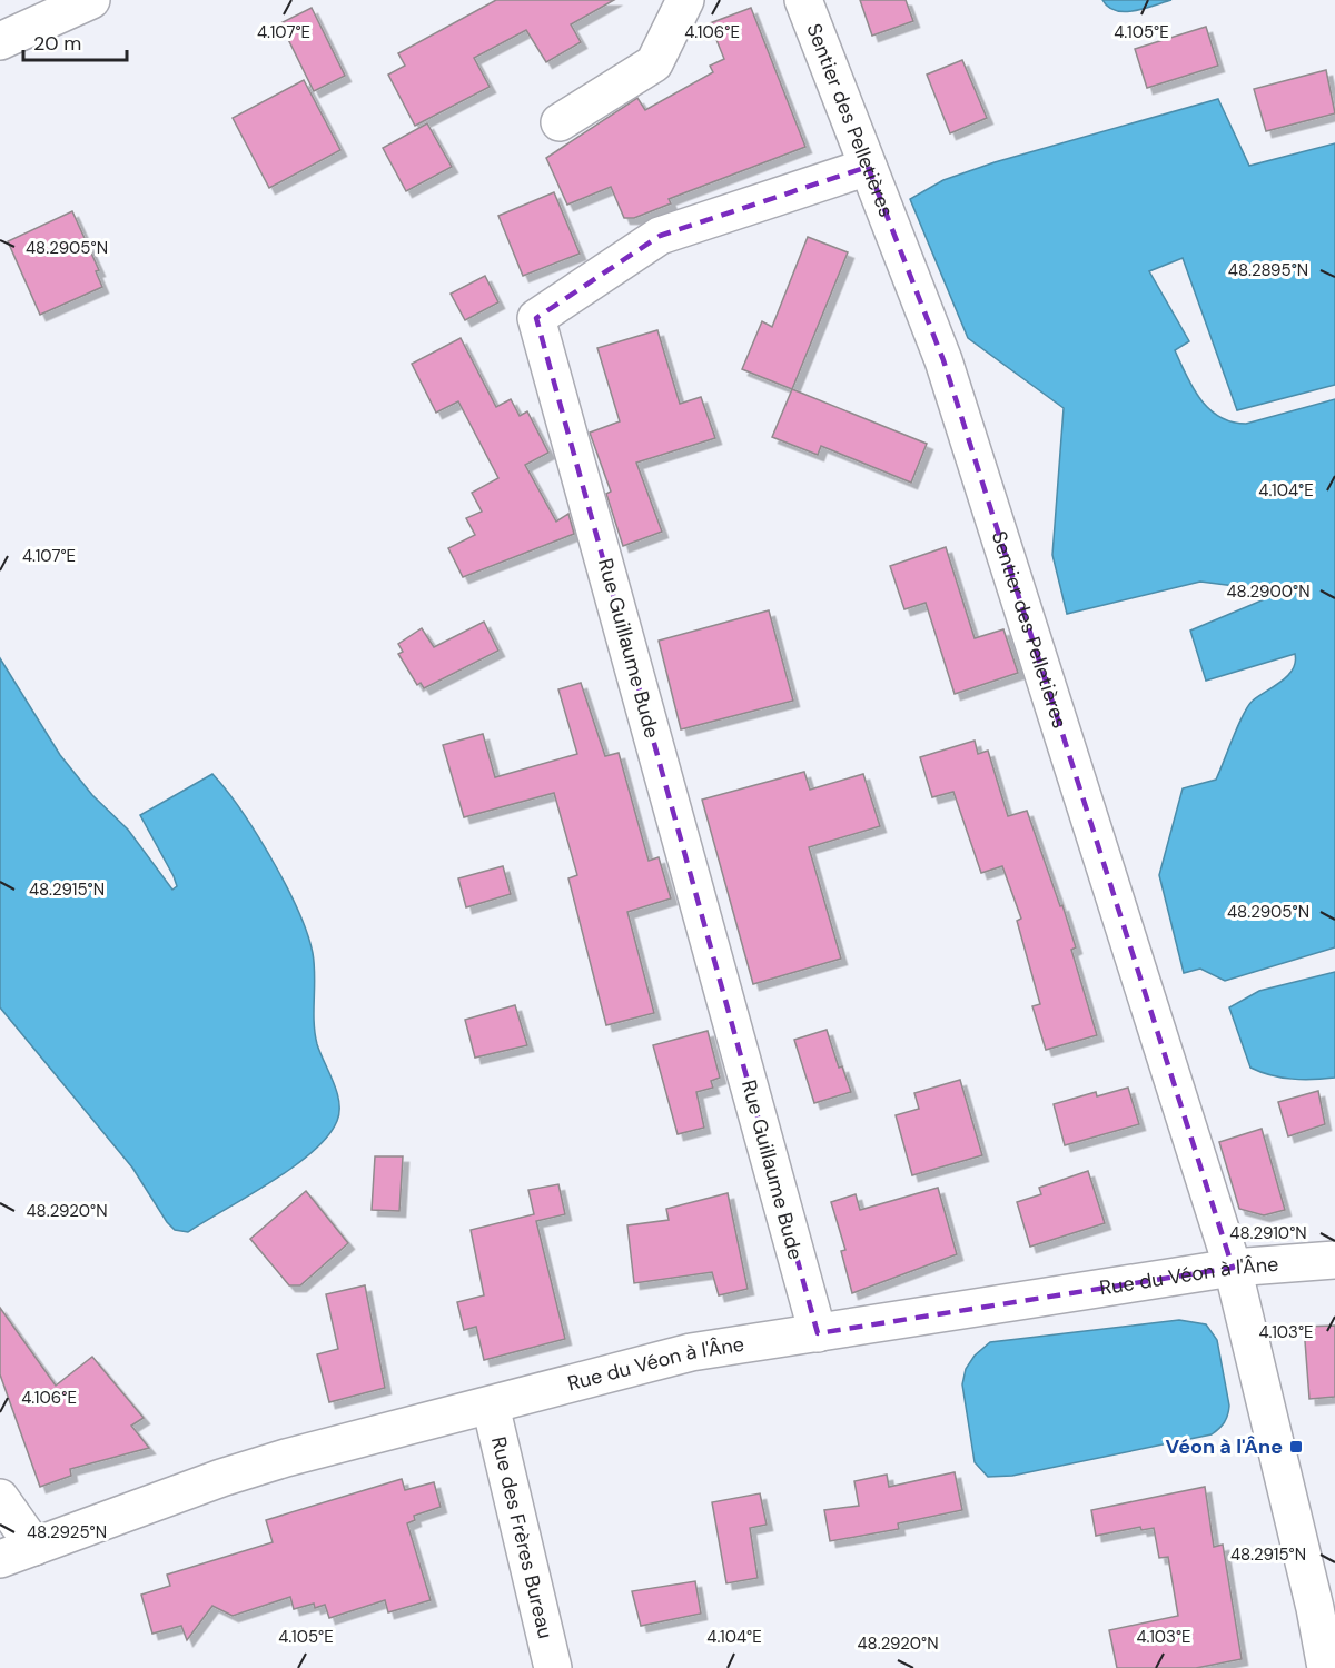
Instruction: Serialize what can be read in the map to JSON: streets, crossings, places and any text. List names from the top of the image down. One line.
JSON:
{"streets":{"street":["Sentier des Pelletières","Rue Guillaume Bude","Rue du Véon à l'Âne","Rue des Frères Bureau"]},"crossings":[["Sentier des Pelletières","Rue Guillaume Bude"],["Sentier des Pelletières","Rue du Véon à l'Âne"],["Rue Guillaume Bude","Rue du Véon à l'Âne"],["Rue du Véon à l'Âne","Rue des Frères Bureau"]],"places":{"transit":["Véon à l'Âne"]},"scale_bar":"20 m","coordinates":["4.107°E","4.106°E","4.105°E","48.2905°N","48.2895°N","4.104°E","48.2900°N","48.2915°N","48.2920°N","48.2910°N","4.103°E","48.2925°N"]}
